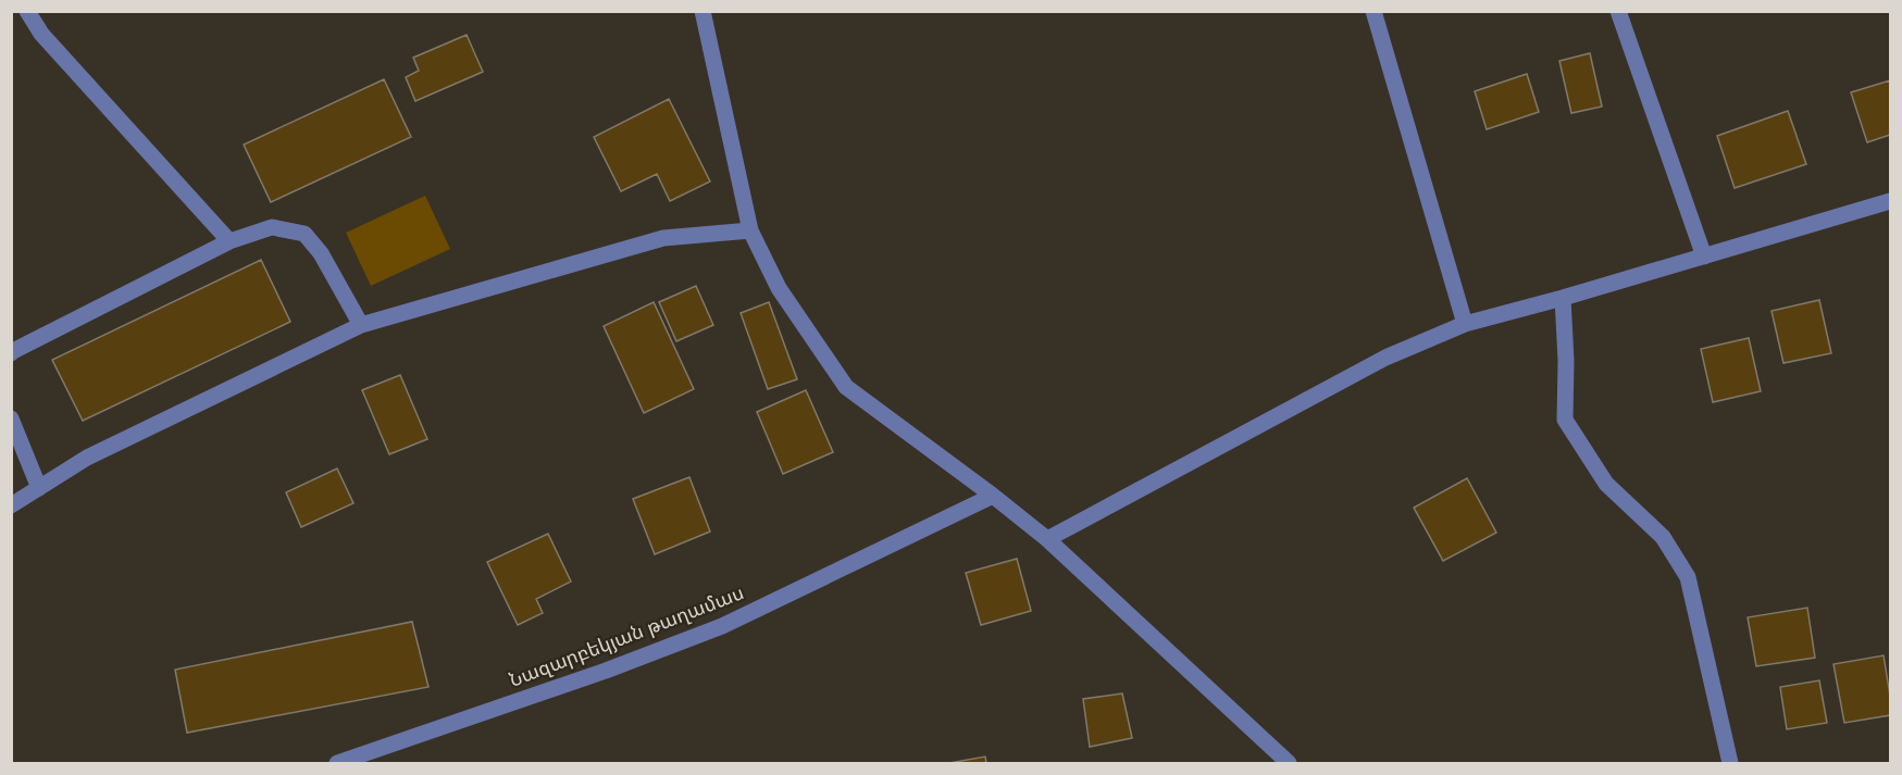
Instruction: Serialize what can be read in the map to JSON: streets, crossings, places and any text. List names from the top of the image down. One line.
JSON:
{"streets":{"street":["Նազարբեկյան թաղամաս"]}}
